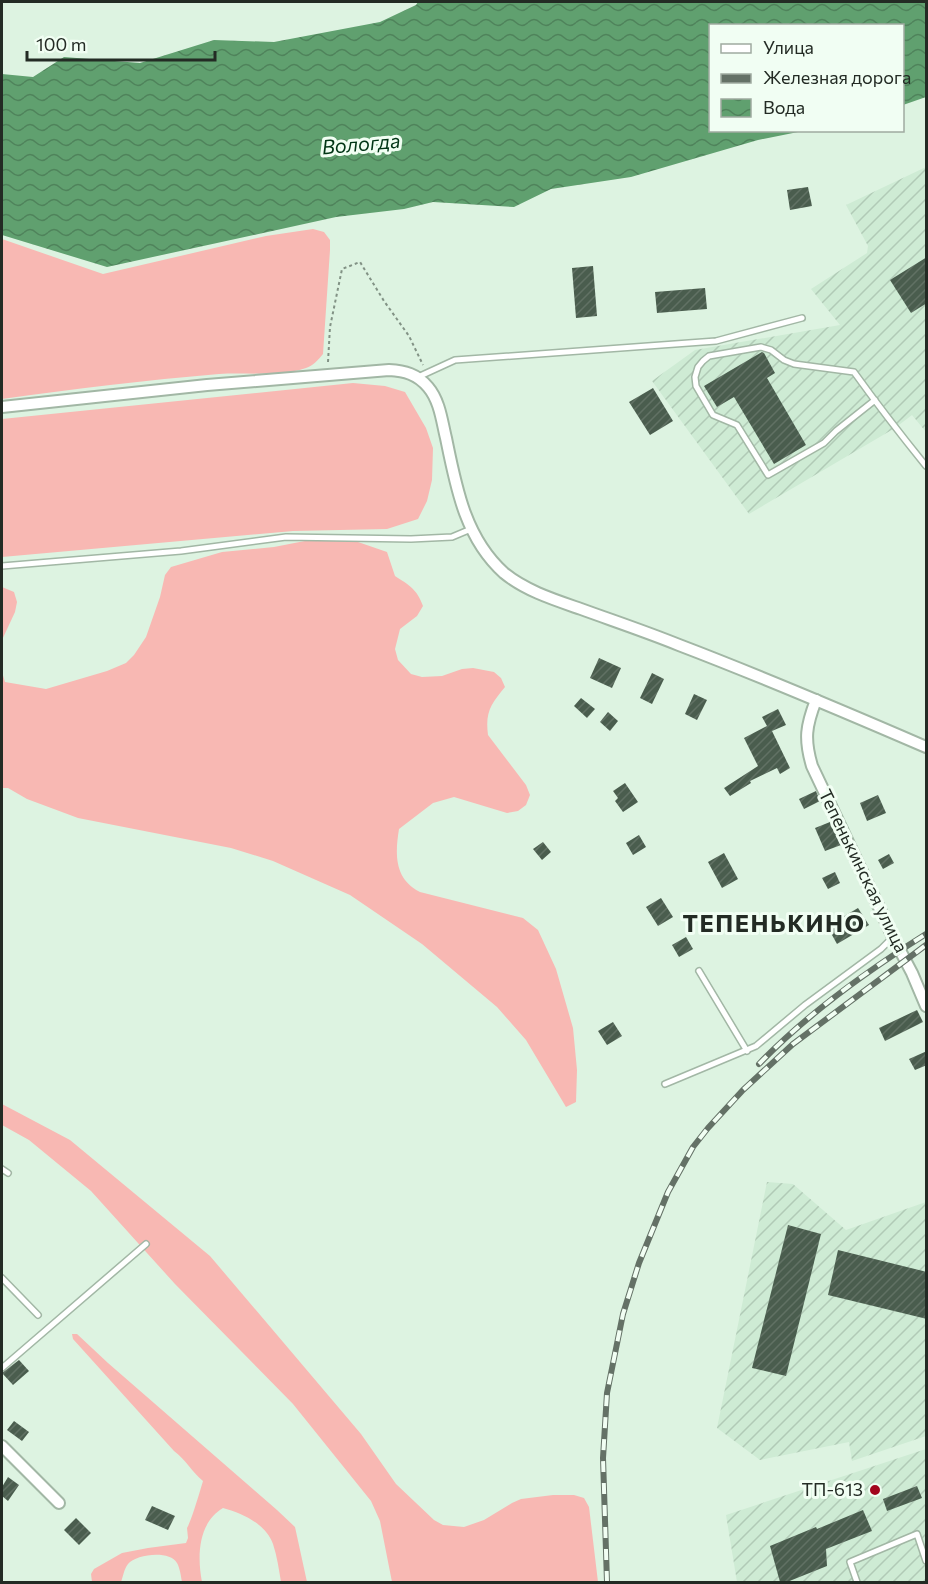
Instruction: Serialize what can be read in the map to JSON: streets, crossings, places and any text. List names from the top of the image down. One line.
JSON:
{"streets":{"street":["Тепенькинская улица"]},"districts":["ТЕПЕНЬКИНО"],"water":["Вологда"],"places":["ТП-613"],"legend":["Улица","Железная дорога","Вода"],"scale_bar":"100 m"}
